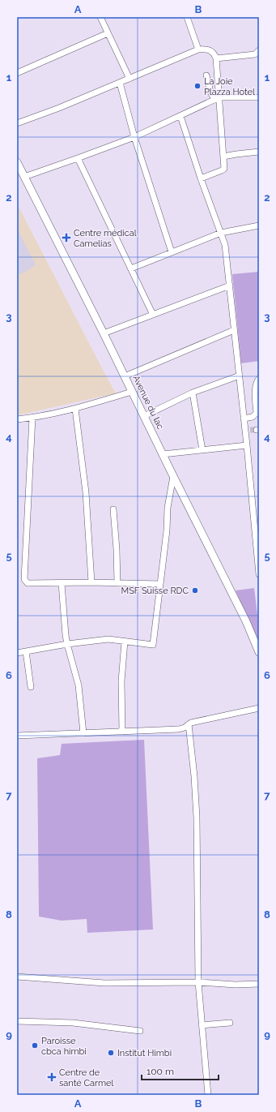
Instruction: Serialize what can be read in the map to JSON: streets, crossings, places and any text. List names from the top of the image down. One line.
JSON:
{"streets":{"main road":["Avenue du lac"]},"places":{"other":["La Joie Plazza Hotel","MSF Suisse RDC","Paroisse cbca himbi","Institut Himbi"],"health":["Centre médical Camelias","Centre de santé Carmel"]},"scale_bar":"100 m","grid":{"columns":["A","B"],"rows":["1","2","3","4","5","6","7","8","9"]}}
